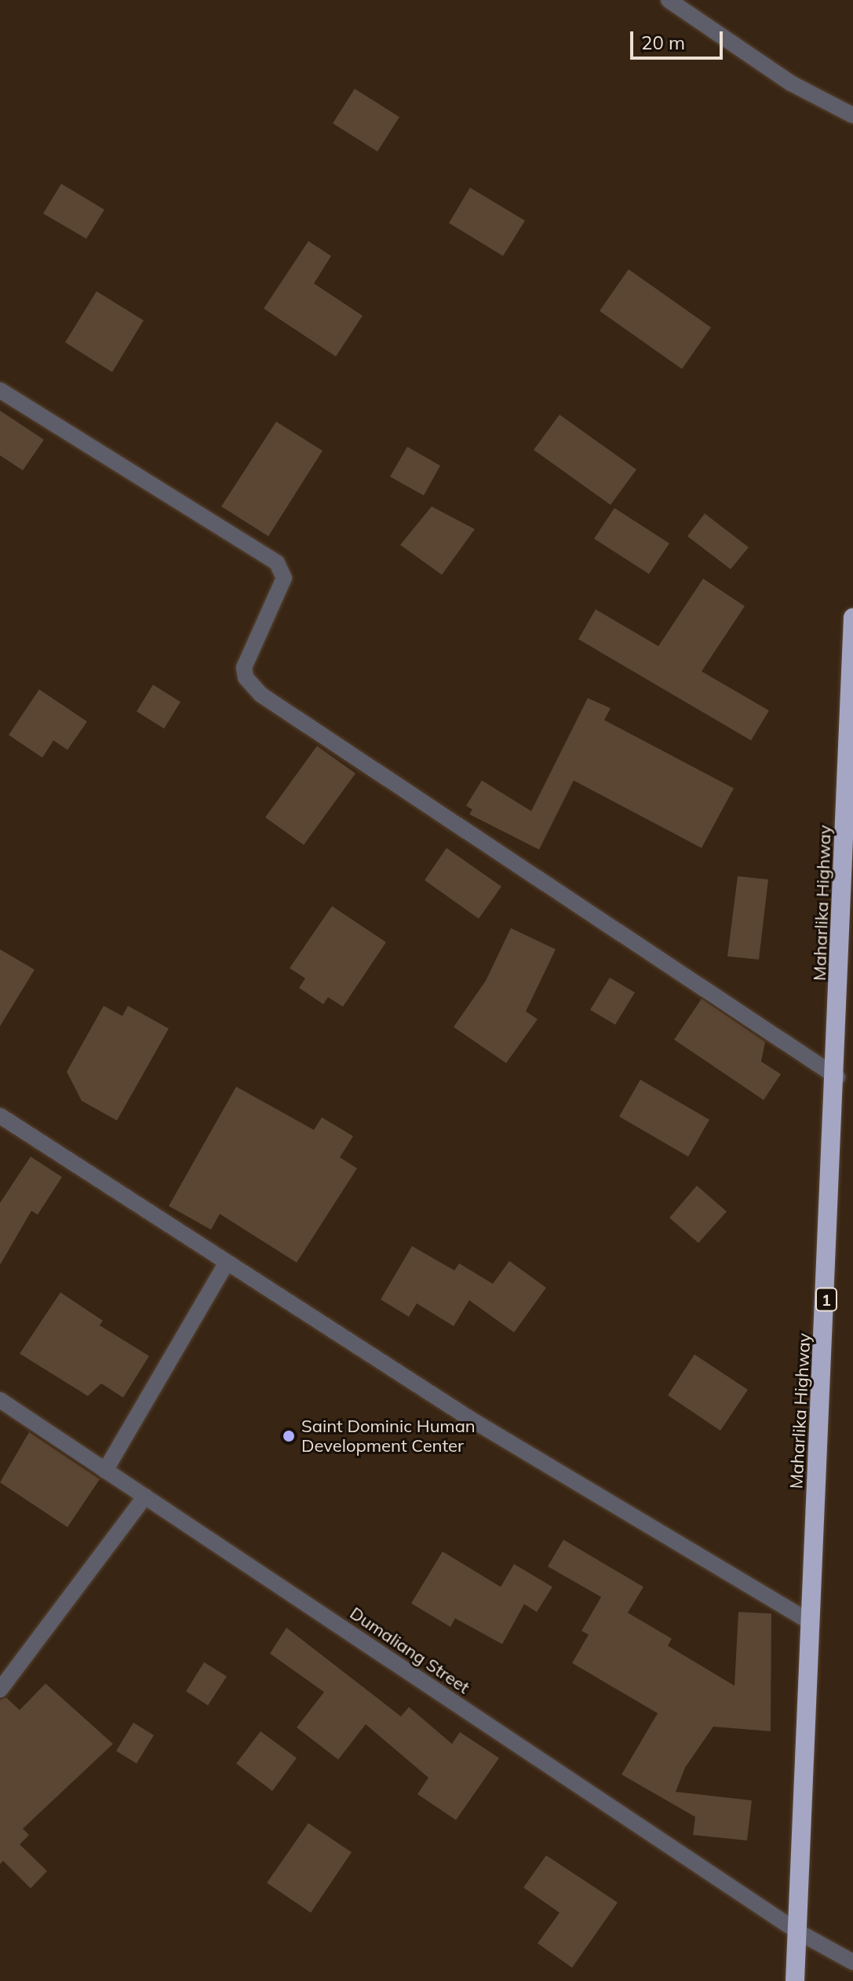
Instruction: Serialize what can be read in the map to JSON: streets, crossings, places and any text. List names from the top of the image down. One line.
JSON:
{"streets":{"highway":["Maharlika Highway","1"],"street":["Dumaliang Street"]},"crossings":[["Maharlika Highway","Dumaliang Street"]],"places":["Saint Dominic Human Development Center"],"scale_bar":"20 m"}
